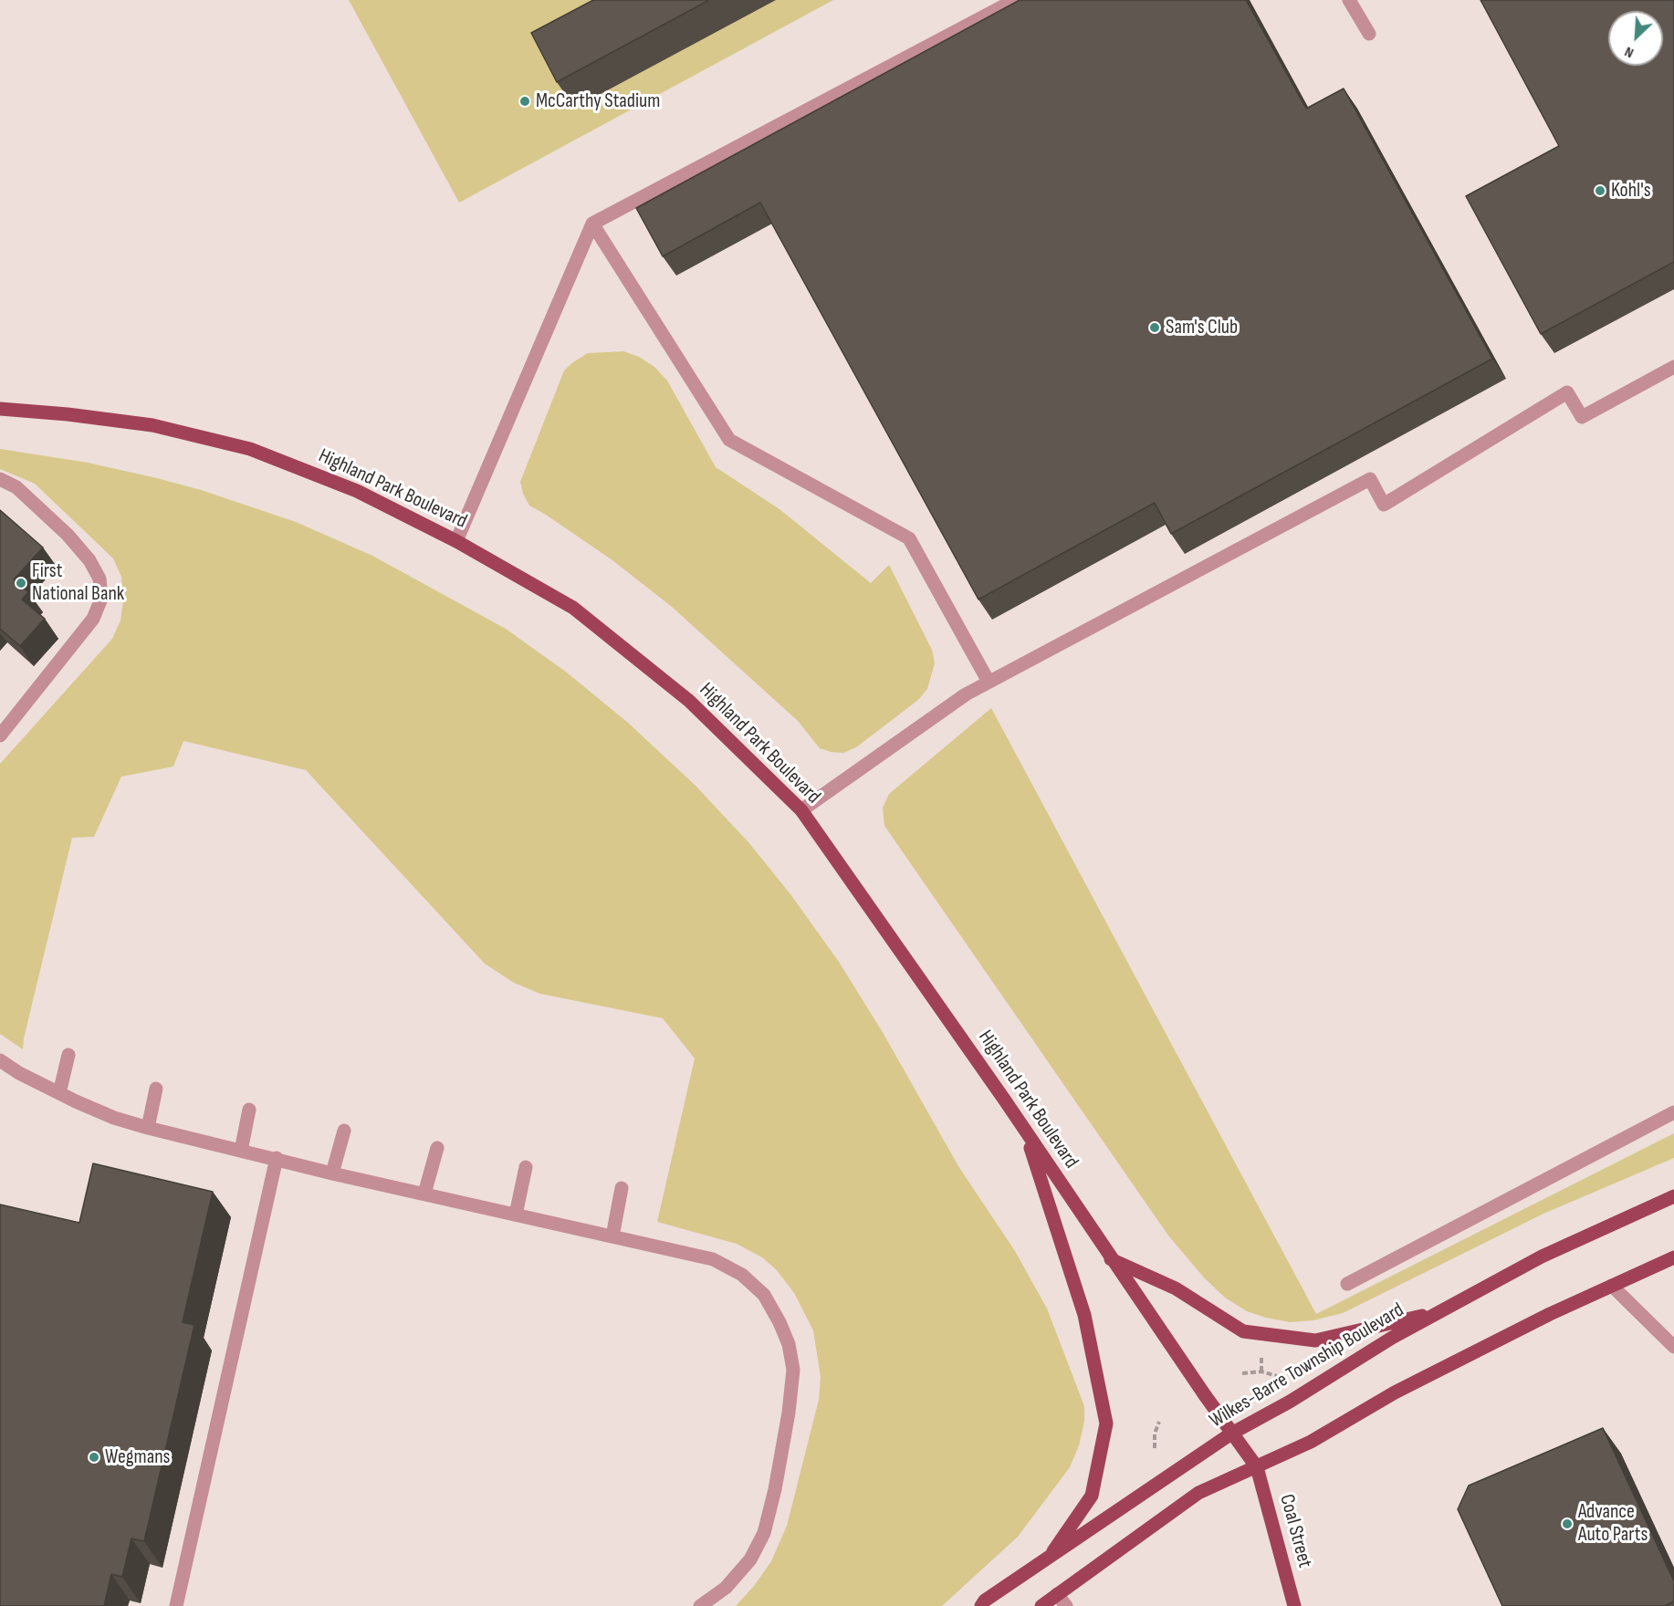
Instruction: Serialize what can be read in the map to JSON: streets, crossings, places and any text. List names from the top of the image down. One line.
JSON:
{"streets":{"main road":["Highland Park Boulevard","Wilkes-Barre Township Boulevard","Coal Street"]},"crossings":[["Highland Park Boulevard","Wilkes-Barre Township Boulevard"],["Highland Park Boulevard","Coal Street"]],"places":["McCarthy Stadium","Kohl's","Sam's Club","First National Bank","Wegmans","Advance Auto Parts"],"north":"bottom left"}
